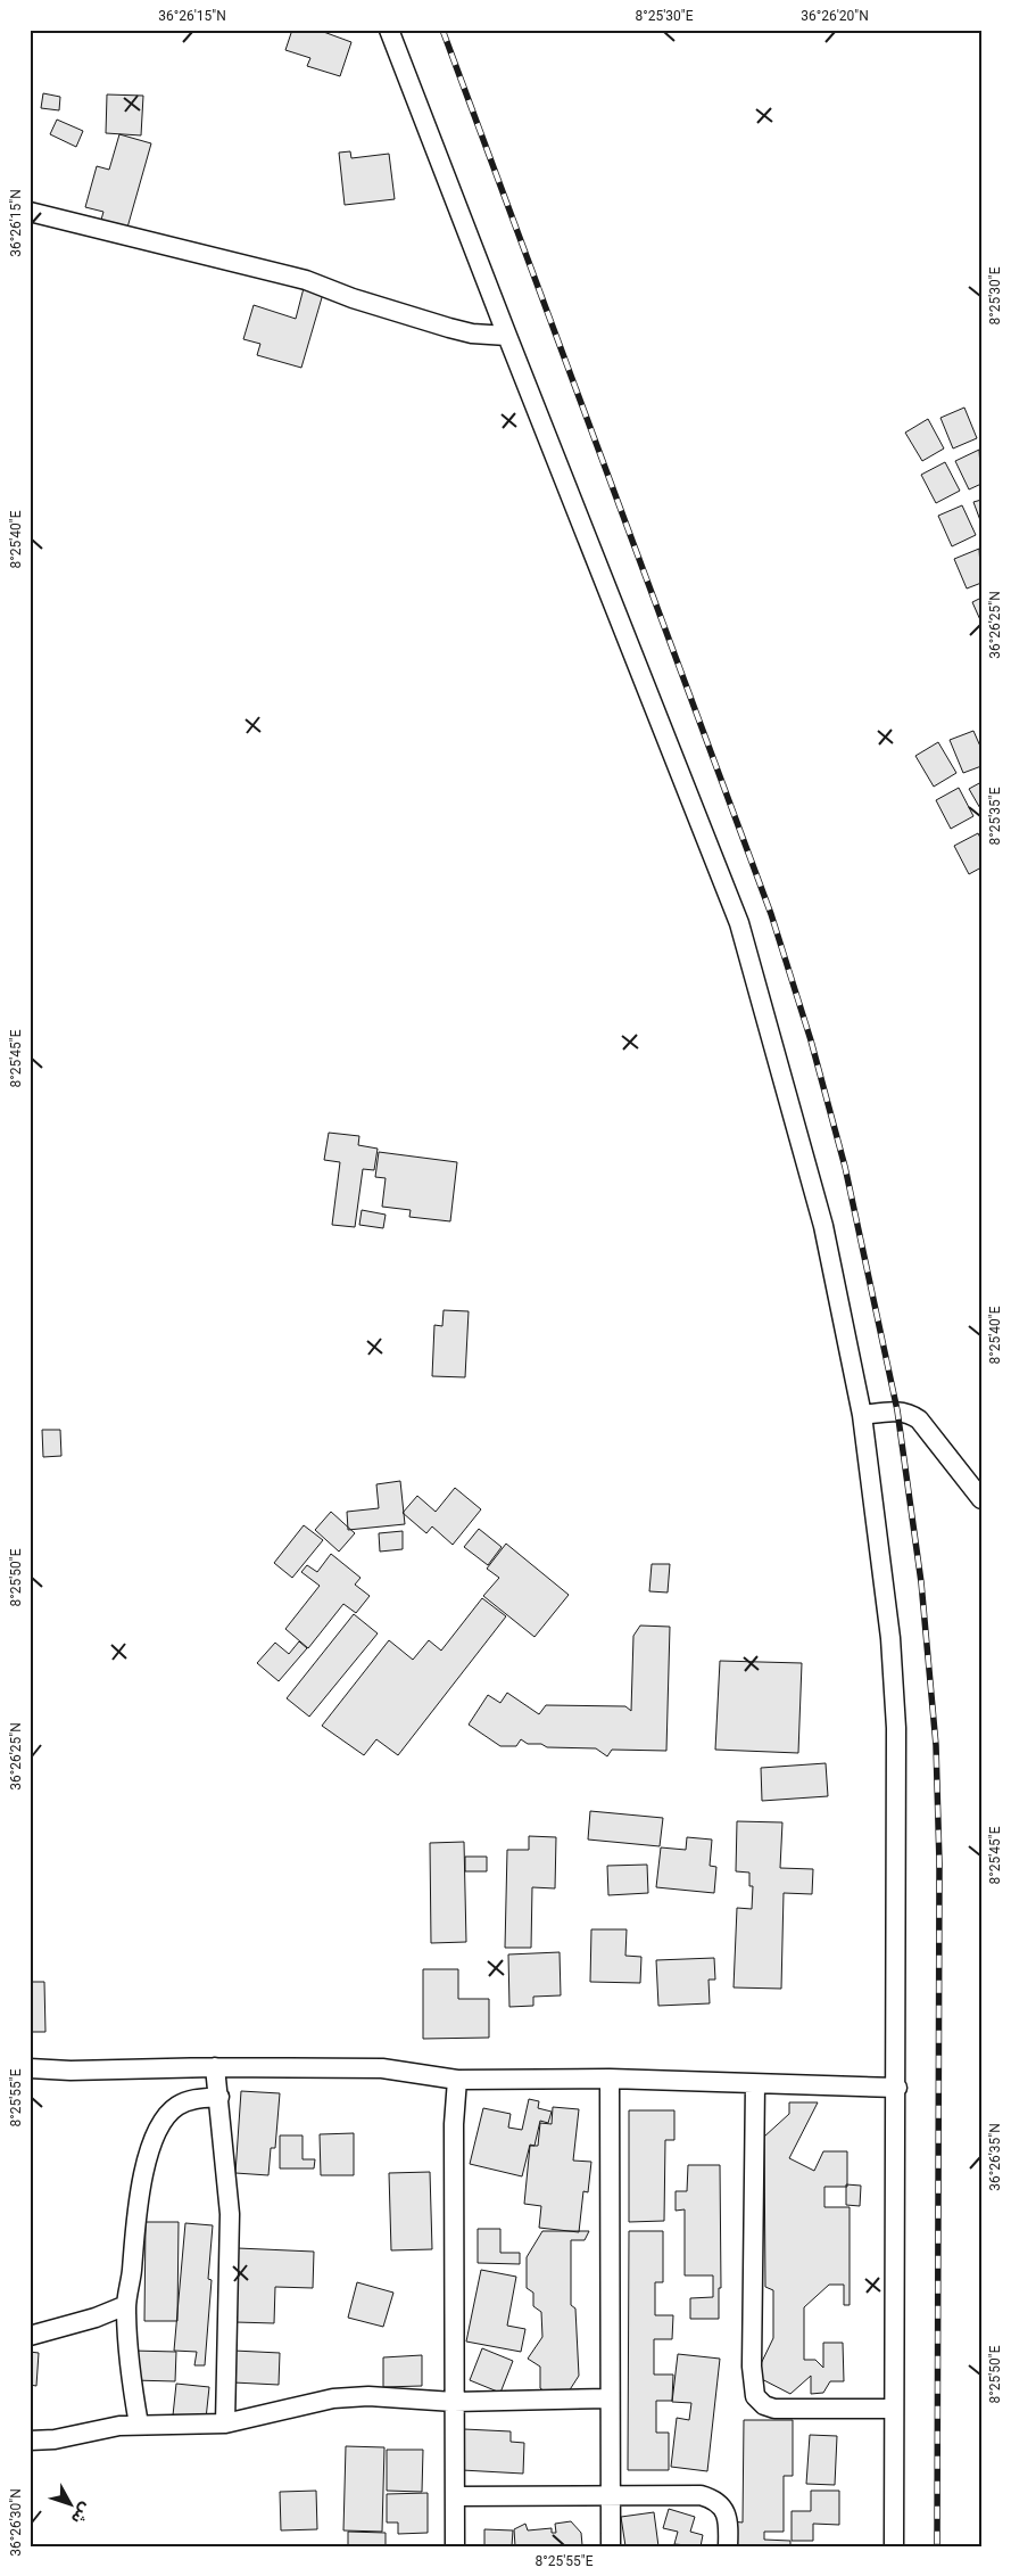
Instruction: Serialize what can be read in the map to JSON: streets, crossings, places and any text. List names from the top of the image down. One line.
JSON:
{"north":"bottom right","coordinates":["36°26'15\"N","8°25'30\"E","36°26'20\"N","8°25'40\"E","36°26'25\"N","8°25'35\"E","8°25'45\"E","8°25'50\"E","8°25'55\"E","36°26'35\"N","36°26'30\"N"]}
